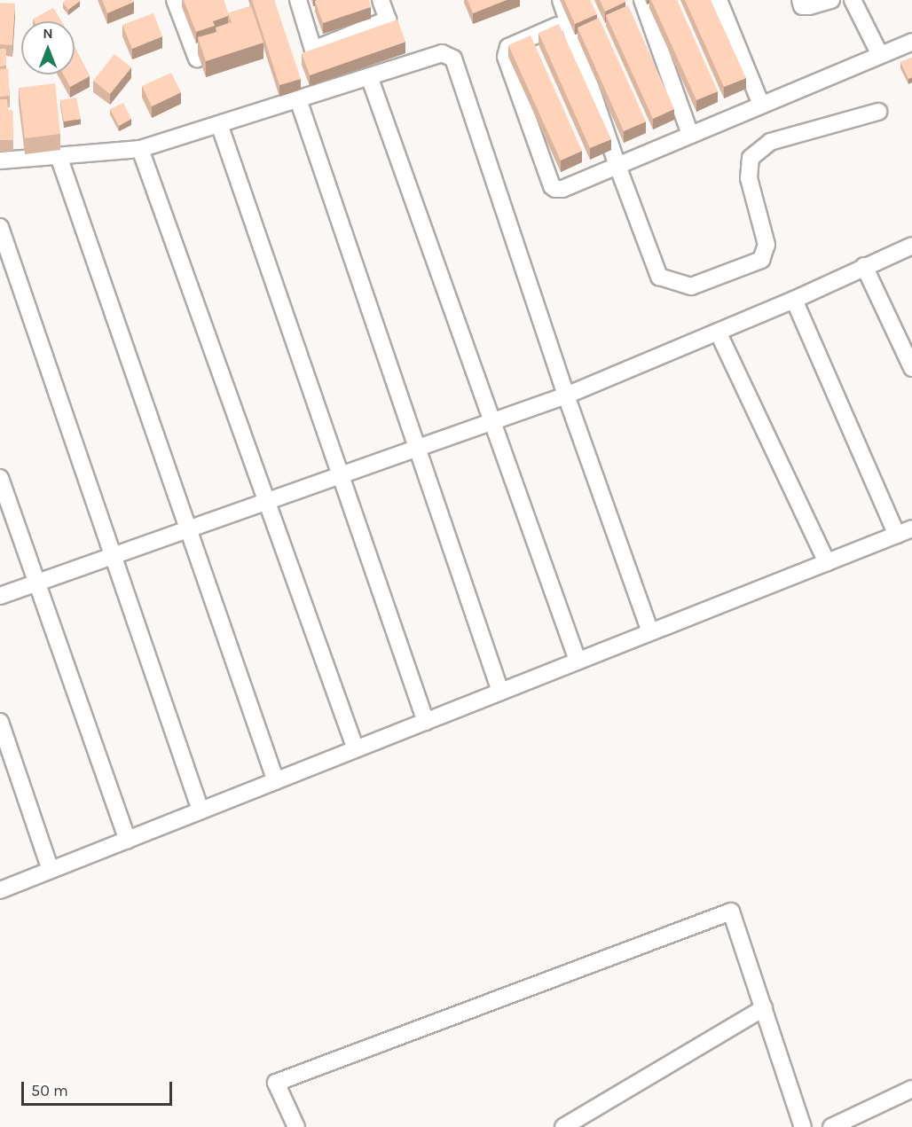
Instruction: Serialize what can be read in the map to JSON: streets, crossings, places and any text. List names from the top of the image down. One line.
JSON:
{"scale_bar":"50 m","north":"top"}
